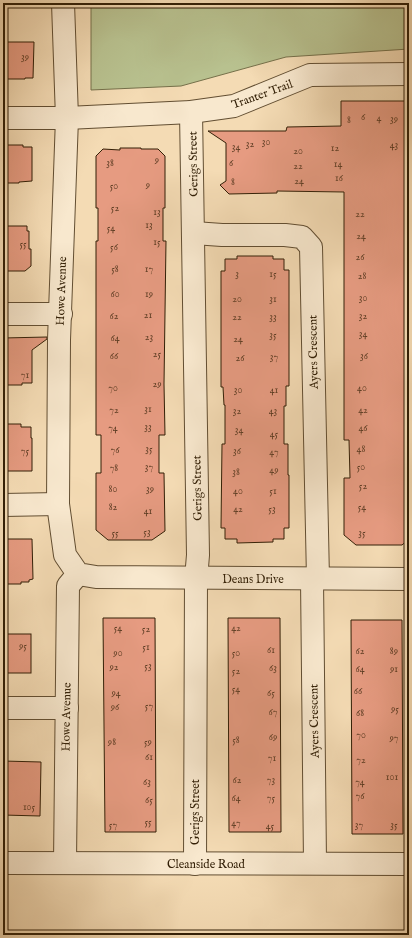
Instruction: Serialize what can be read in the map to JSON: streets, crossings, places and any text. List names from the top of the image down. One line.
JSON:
{"streets":{"street":["Tranter Trail","Gerigs Street","Howe Avenue","Ayers Crescent","Deans Drive","Cleanside Road"]},"crossings":[["Tranter Trail","Gerigs Street"],["Tranter Trail","Howe Avenue"],["Gerigs Street","Ayers Crescent"],["Gerigs Street","Deans Drive"],["Gerigs Street","Cleanside Road"],["Howe Avenue","Deans Drive"],["Howe Avenue","Cleanside Road"],["Ayers Crescent","Deans Drive"],["Ayers Crescent","Cleanside Road"]],"house_numbers":["39","6","4","39","8","30","32","43","34","12","20","9","38","6","14","22","16","24","8","9","50","52","13","22","13","54","24","15","55","56","26","58","17","3","15","28","60","19","30","20","31","21","62","32","22","33","34","35","23","64","24","25","66","36","37","26","71","29","70","40","30","41","31","72","42","32","43","33","74","46","34","45","35","48","76","75","36","47","37","50","78","49","38","52","80","39","40","51","82","54","42","53","41","53","55","35","54","42","52","95","51","61","62","89","90","50","53","92","63","64","91","52","54","66","94","65","57","96","95","67","68","70","69","97","58","98","59","61","71","72","101","62","73","63","74","76","64","75","65","105","55","47","57","37","35","45"]}
